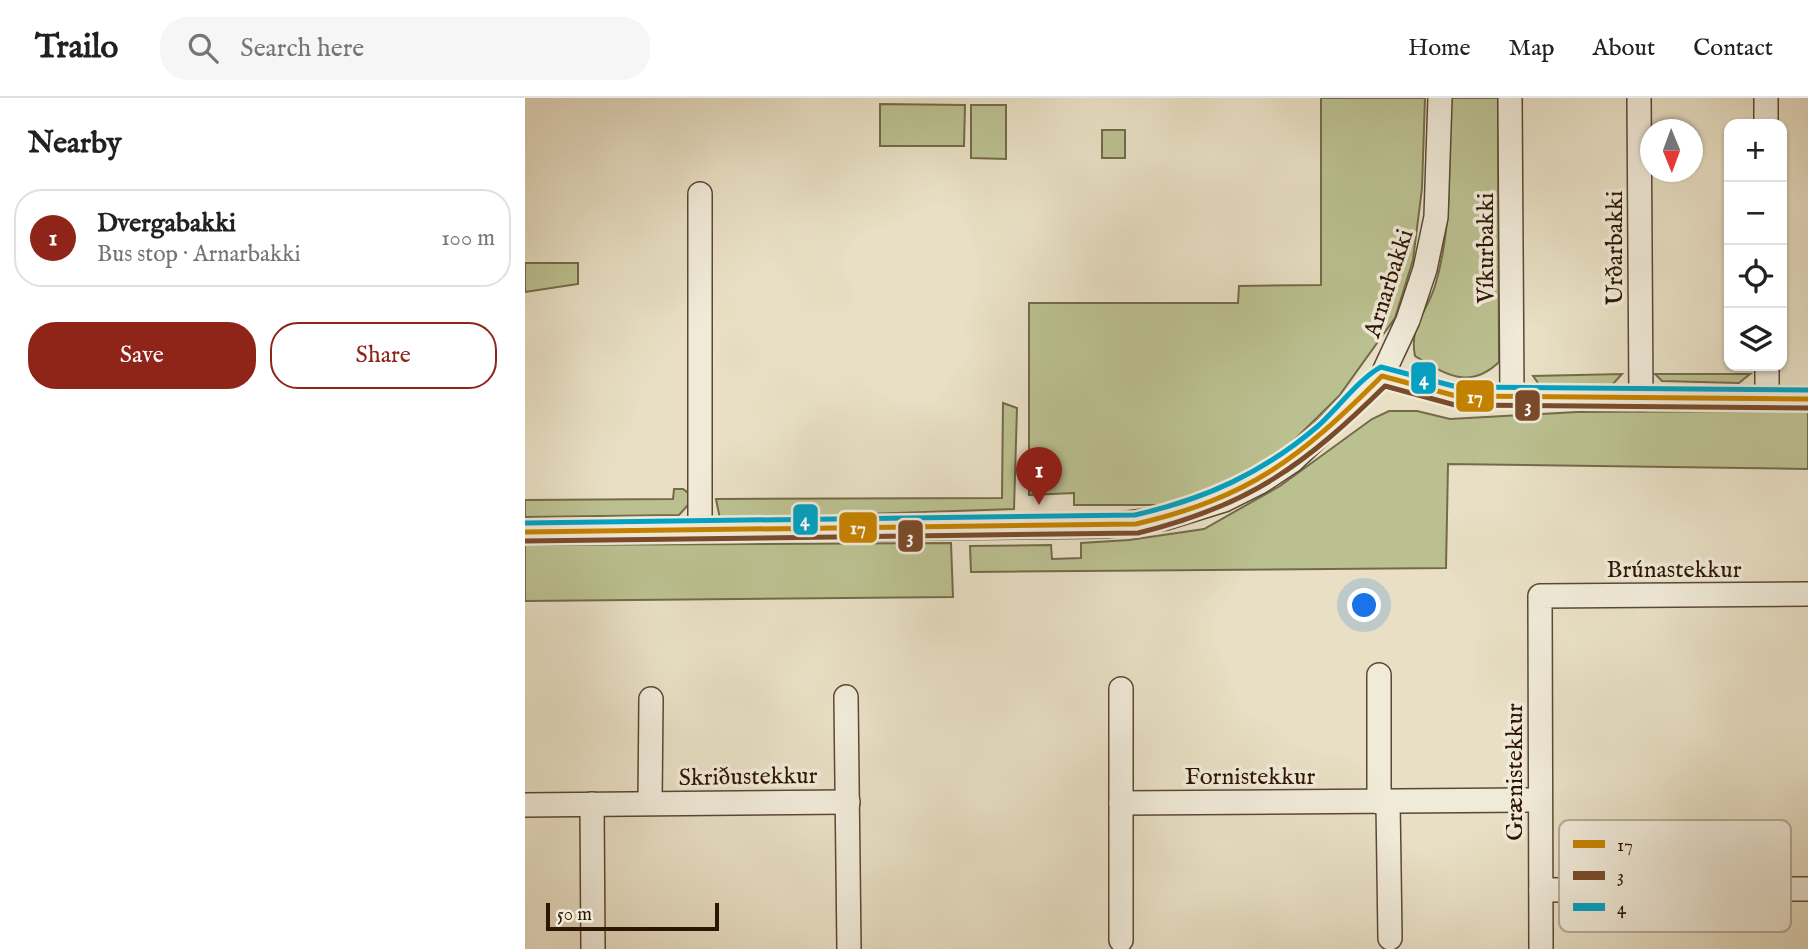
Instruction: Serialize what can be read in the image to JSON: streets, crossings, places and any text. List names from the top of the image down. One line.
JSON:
{"streets":{"street":["Víkurbakki","Urðarbakki","Arnarbakki","Brúnastekkur","Grænistekkur","Skriðustekkur","Fornistekkur"]},"crossings":[["Brúnastekkur","Grænistekkur"],["Grænistekkur","Fornistekkur"]],"lines":["transit line 4","transit line 17","transit line 3"],"legend":["17","3","4"],"scale_bar":"50 m","north":"bottom","page":{"header":"Trailo","search":"Search here","nav":["Home","Map","About","Contact"],"heading":"Nearby","map_buttons":["+","−"],"list":[{"mark":"1","name":"Dvergabakki","note":"Bus stop · Arnarbakki","value":"100 m"}],"buttons":["Save","Share"],"pins":"1","scale":"50 m"}}
